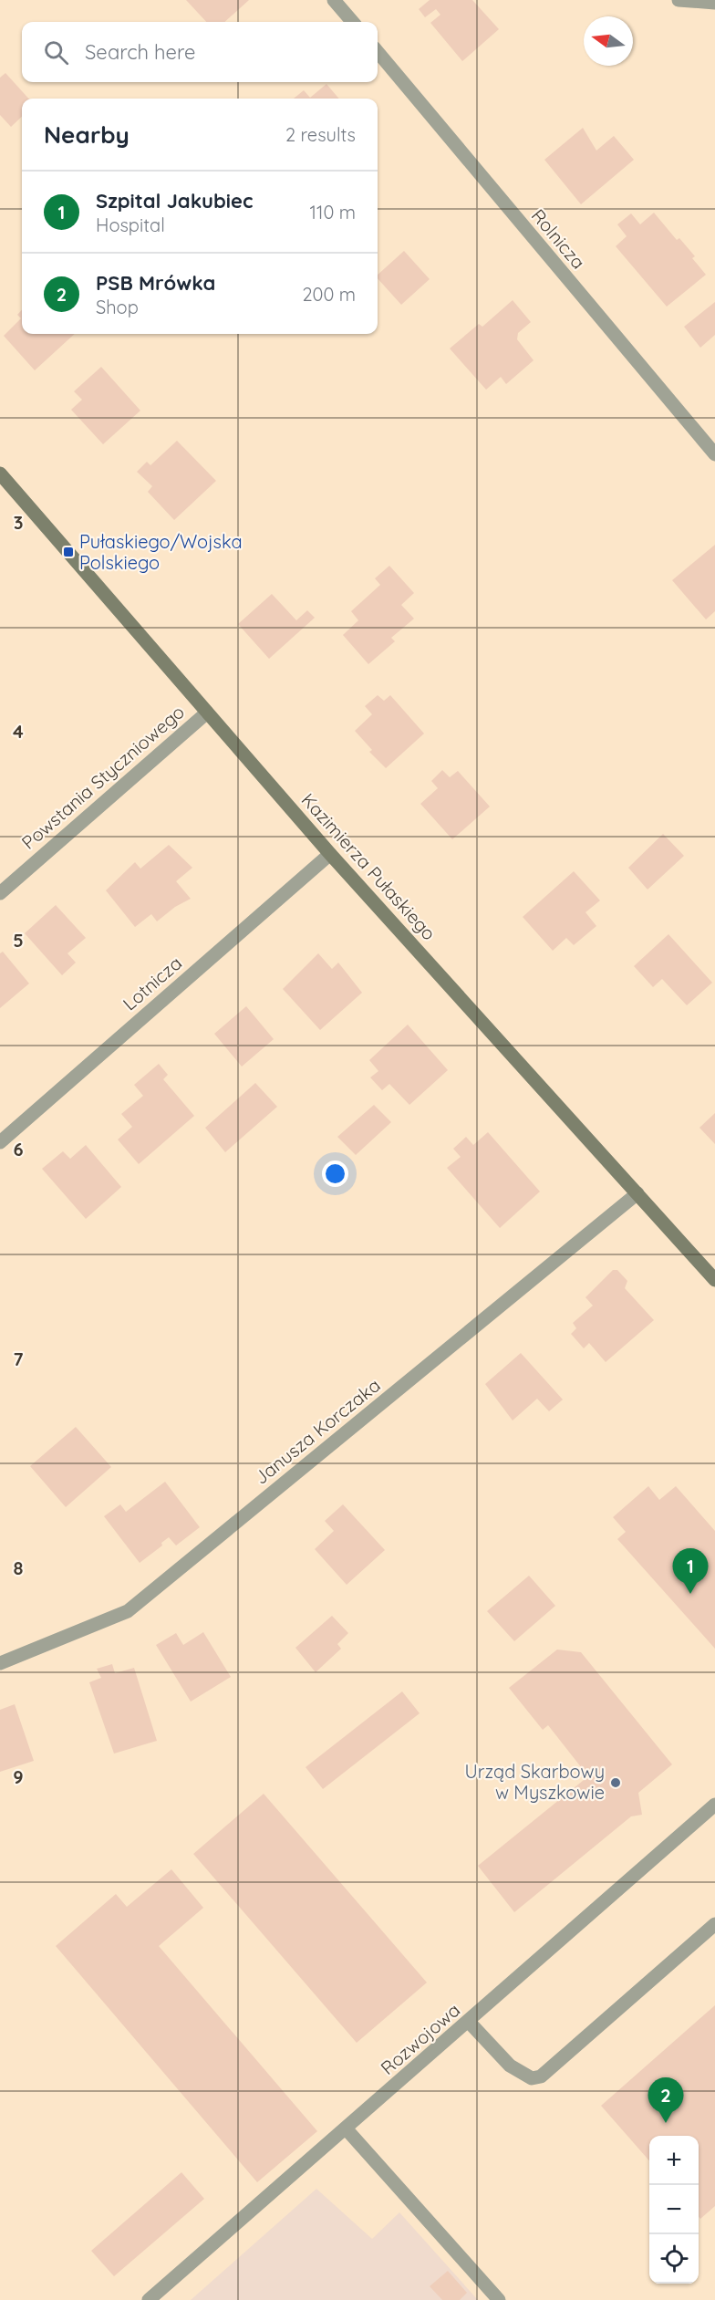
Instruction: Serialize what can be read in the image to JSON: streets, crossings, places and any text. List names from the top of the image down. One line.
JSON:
{"streets":{"main road":["Kazimierza Pułaskiego"],"street":["Rolnicza","Powstania Styczniowego","Lotnicza","Janusza Korczaka","Rozwojowa"]},"crossings":[["Powstania Styczniowego","Kazimierza Pułaskiego"],["Kazimierza Pułaskiego","Lotnicza"],["Kazimierza Pułaskiego","Janusza Korczaka"]],"places":{"transit":["Pułaskiego/Wojska Polskiego"],"other":["Urząd Skarbowy w Myszkowie"]},"north":"left","page":{"search":"Search here","heading":["Nearby","2 results"],"list":[{"mark":"1","name":"Szpital Jakubiec","note":"Hospital","value":"110 m"},{"mark":"2","name":"PSB Mrówka","note":"Shop","value":"200 m"}],"pins":["1","2"],"map_buttons":["+","−"]},"grid":{"rows":["3","4","5","6","7","8","9"]}}
